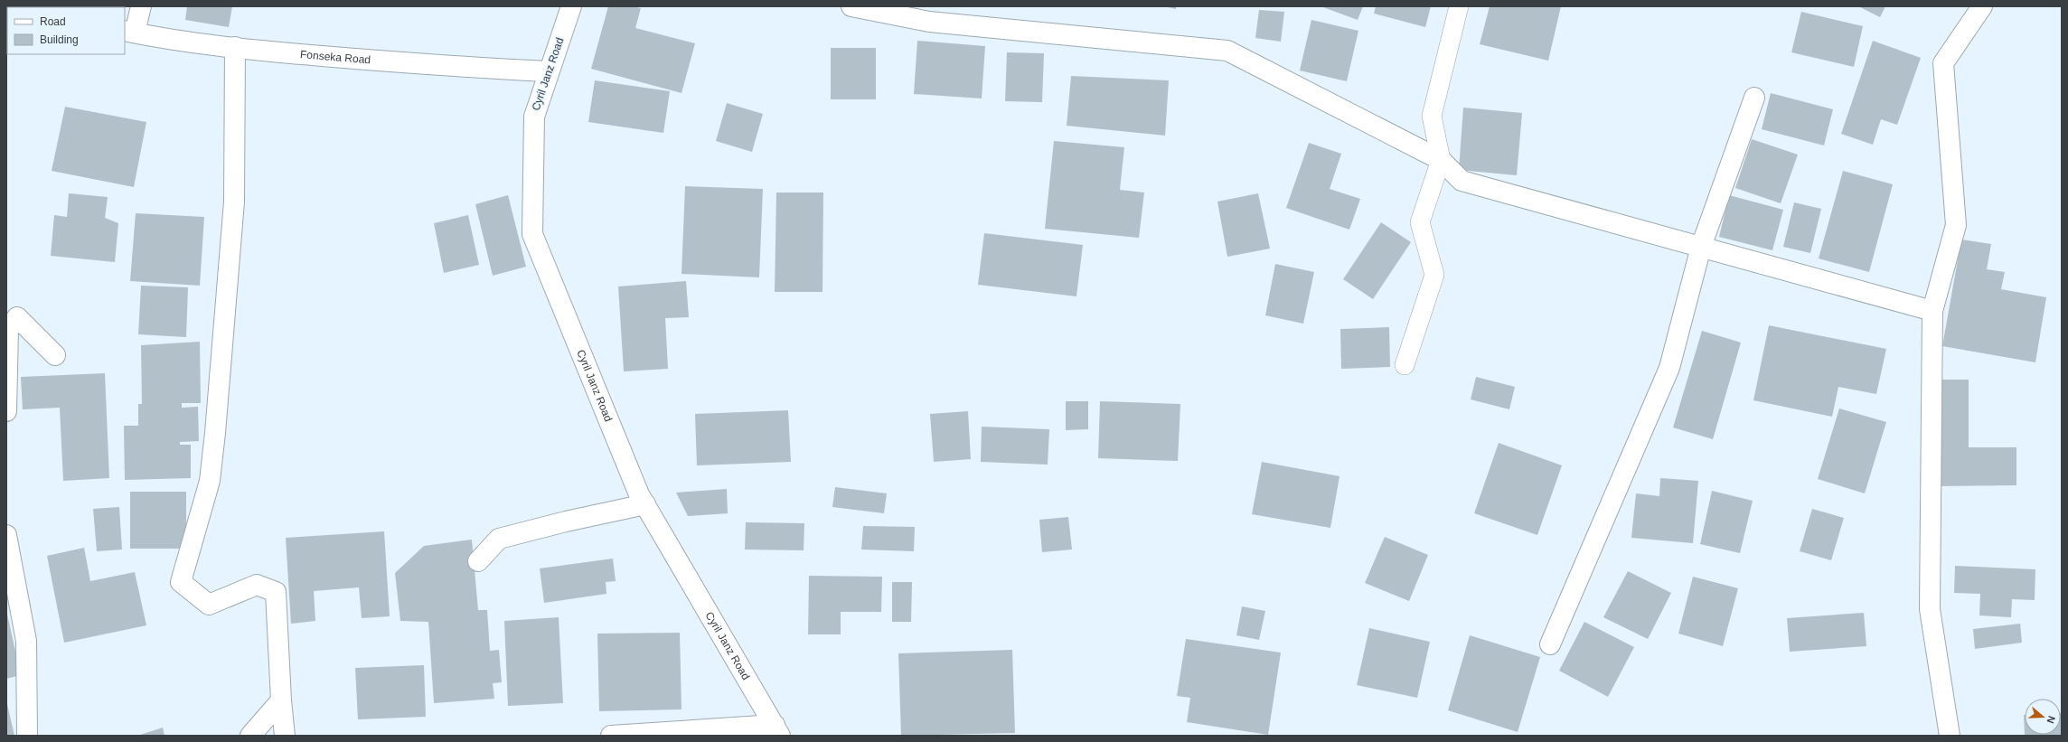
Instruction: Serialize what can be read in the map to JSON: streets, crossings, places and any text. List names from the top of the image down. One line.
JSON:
{"streets":{"street":["Fonseka Road","Cyril Janz Road"]},"crossings":[["Fonseka Road","Cyril Janz Road"]],"legend":["Road","Building"],"north":"right"}
